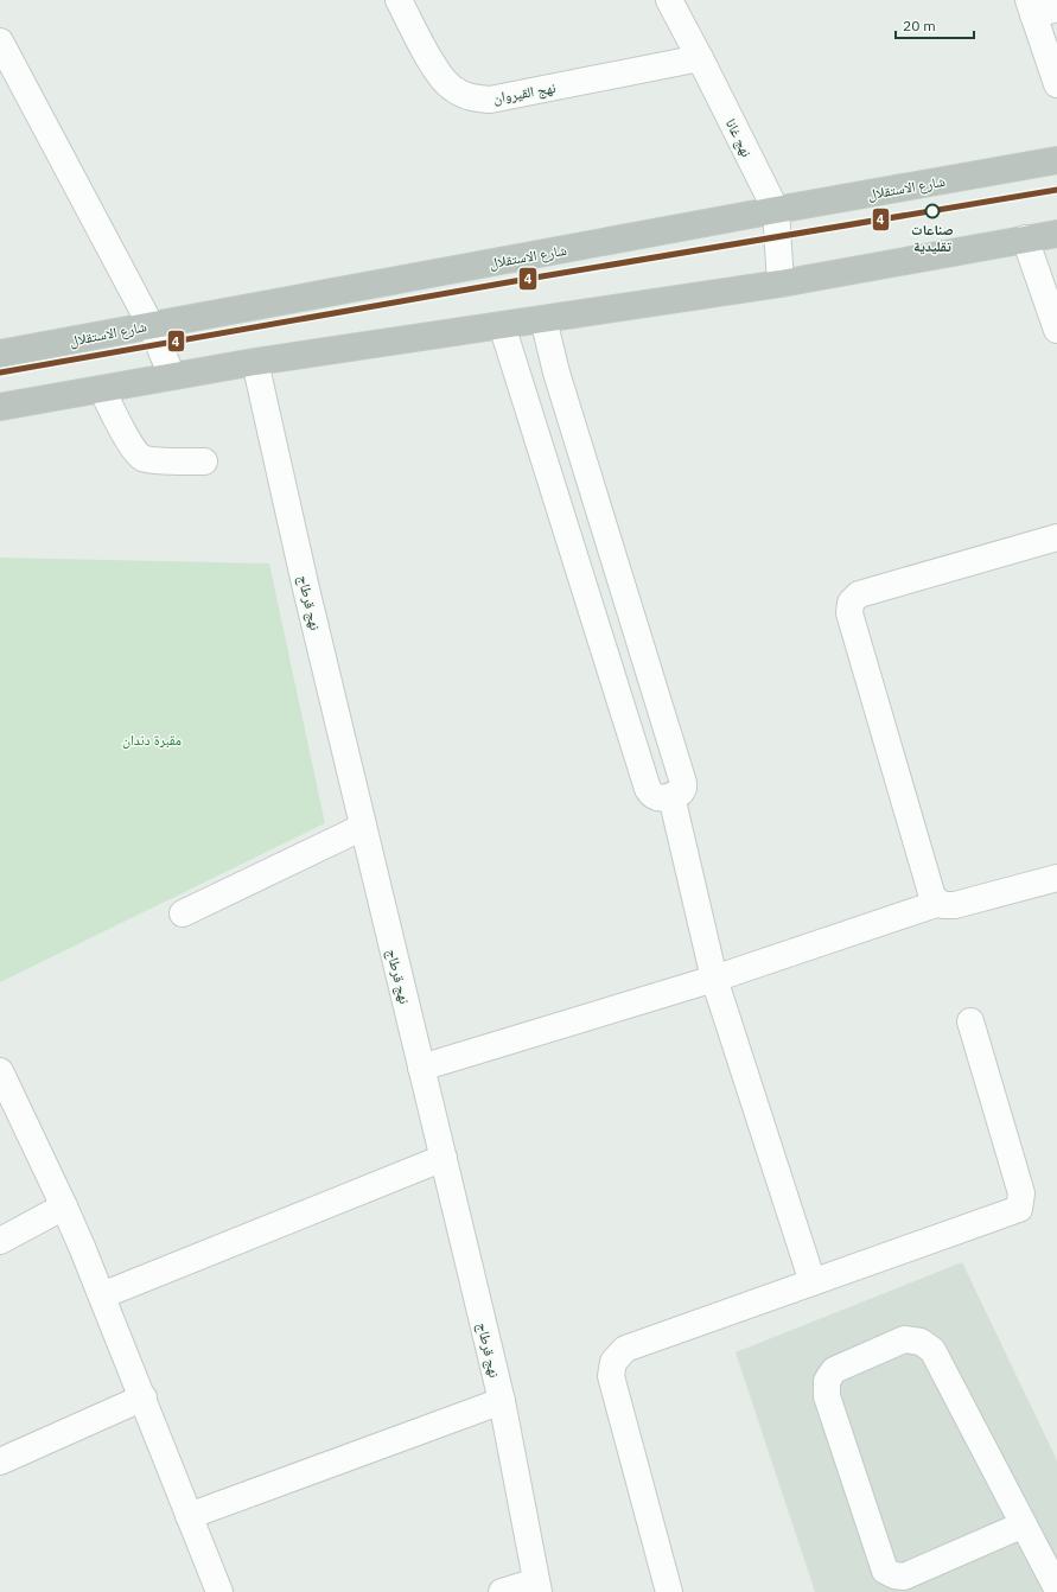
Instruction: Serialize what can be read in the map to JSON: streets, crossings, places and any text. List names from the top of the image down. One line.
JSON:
{"streets":{"highway":["شارع الاستقلال"],"street":["نهج القيروان","نهج غانا","نهج قرطاج"]},"crossings":[["نهج القيروان","نهج غانا"],["نهج غانا","شارع الاستقلال"]],"parks":["مقبرة دندان"],"places":["صناعات تقليدية"],"lines":["transit line 4"],"scale_bar":"20 m"}
